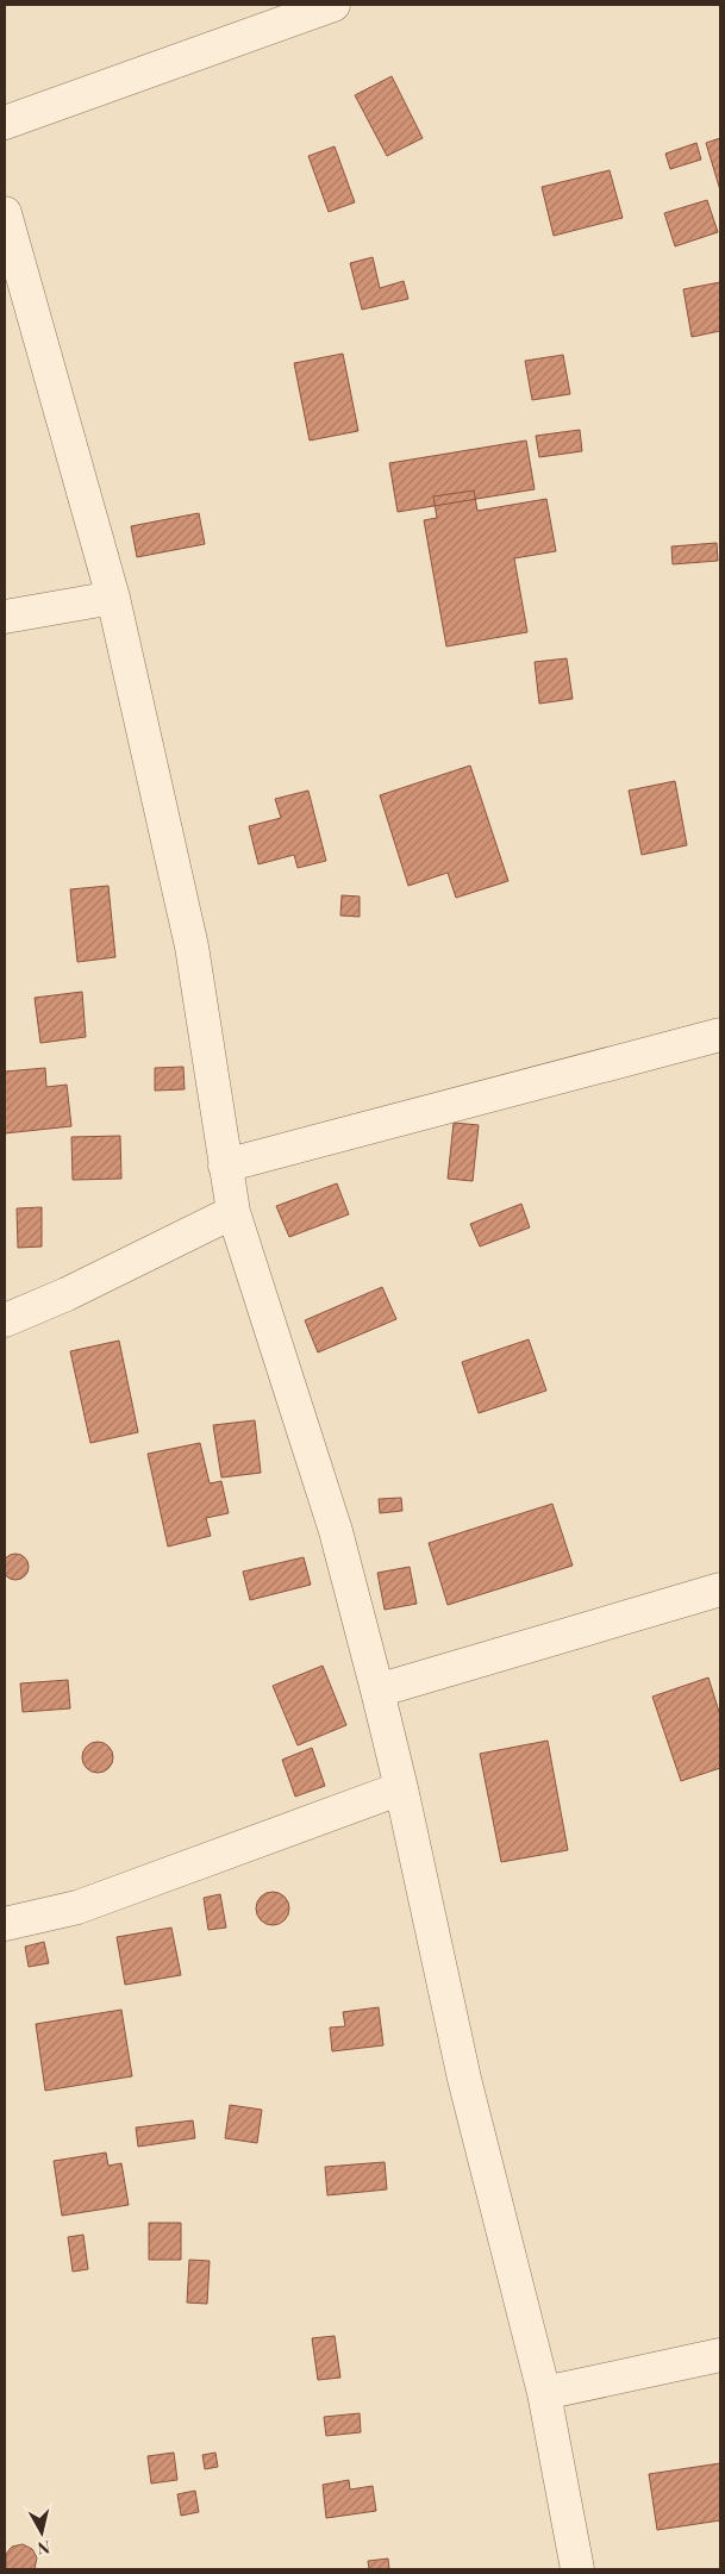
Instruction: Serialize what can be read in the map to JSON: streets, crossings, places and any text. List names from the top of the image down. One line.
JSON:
{"north":"bottom"}
